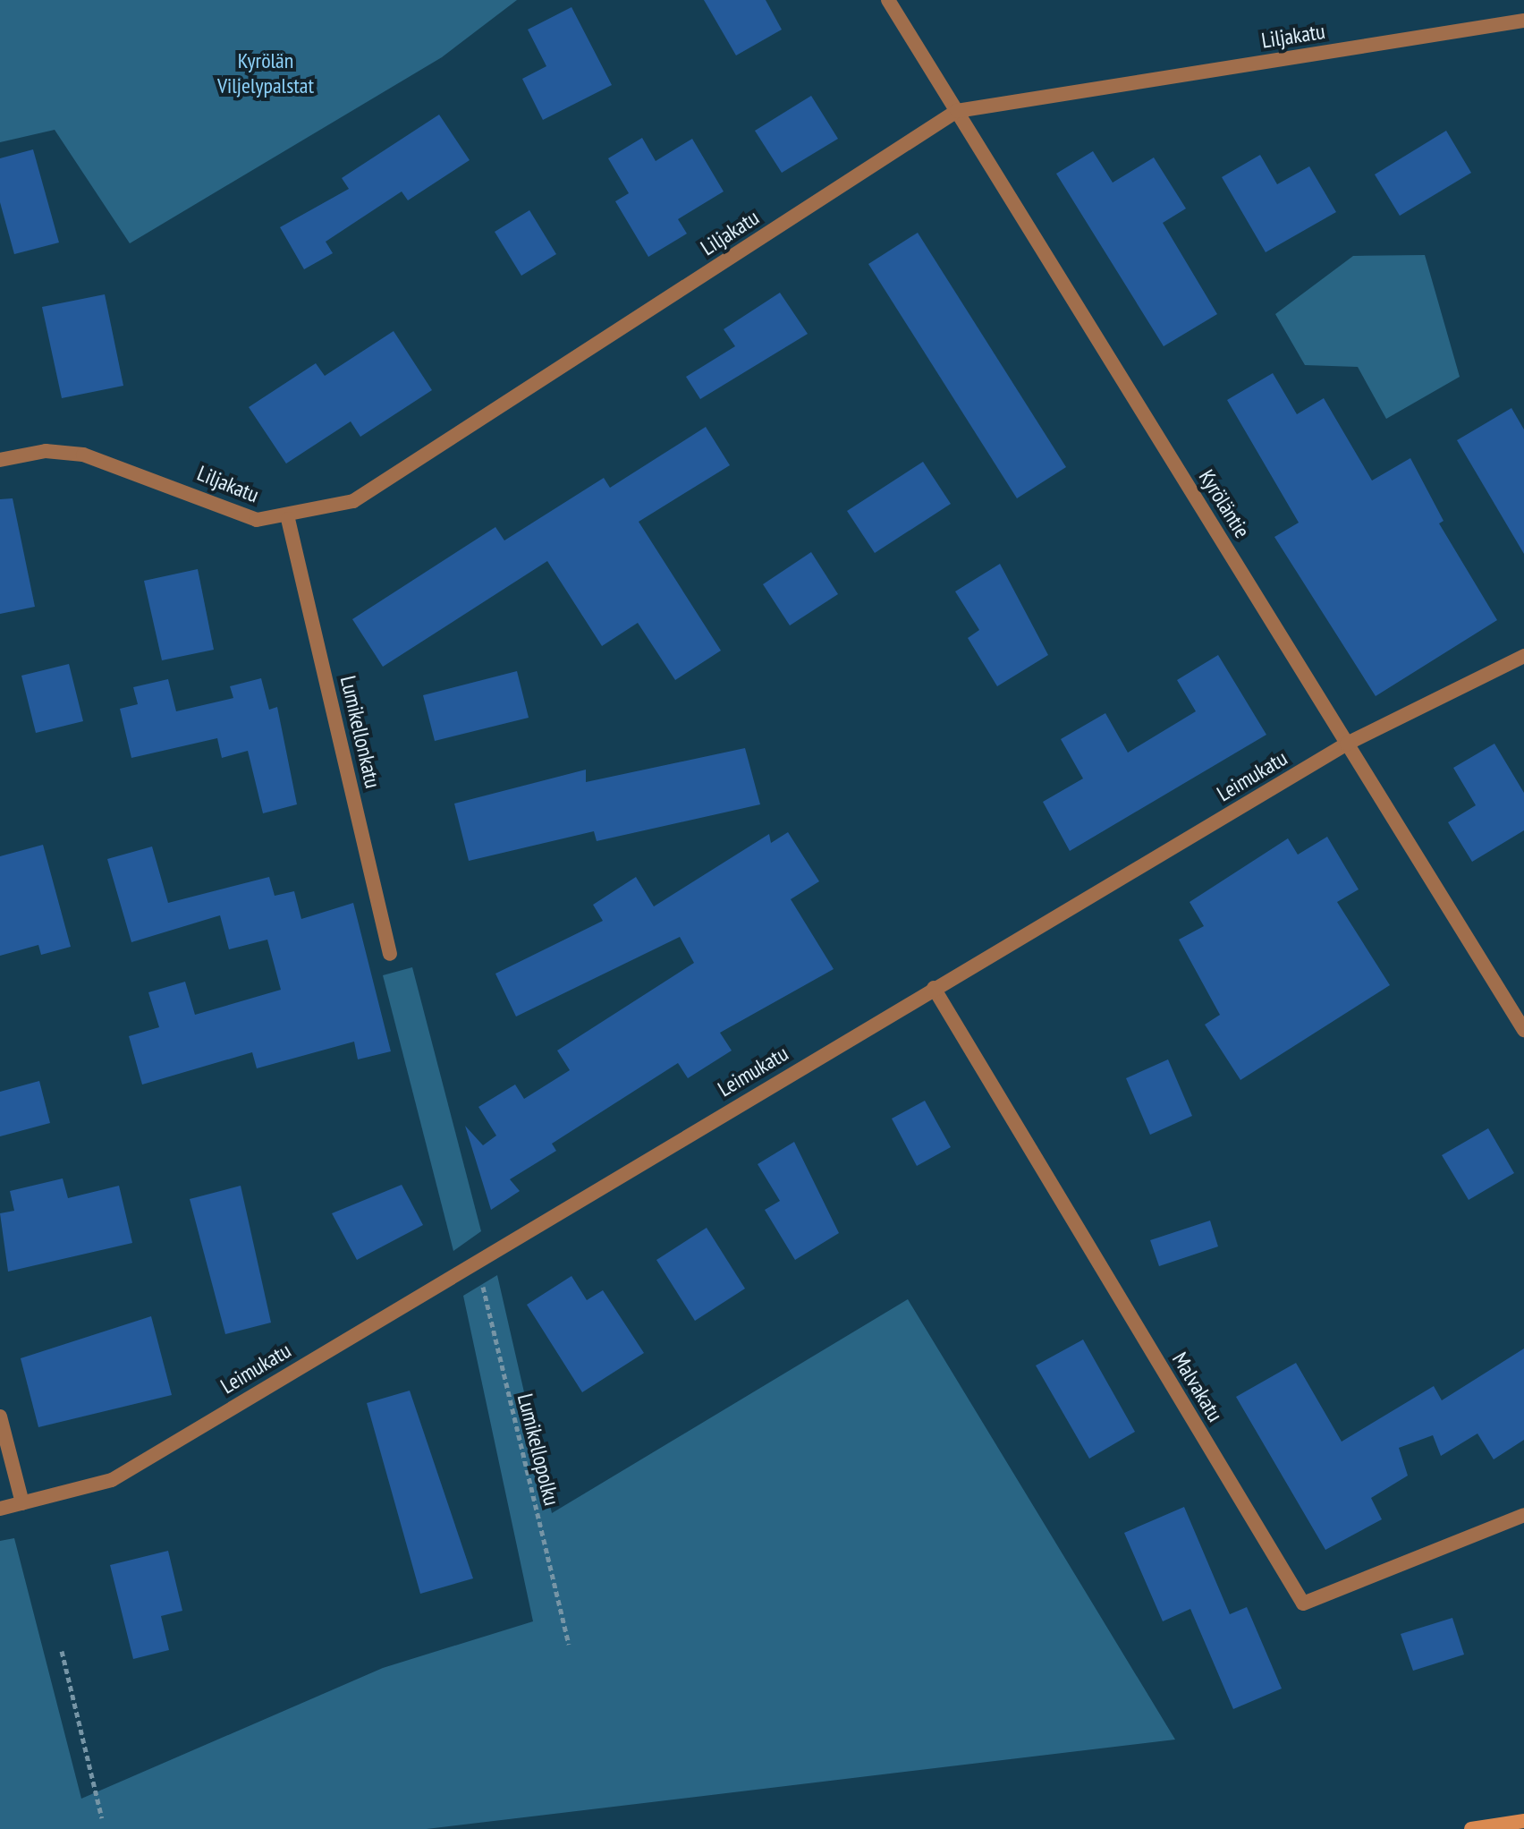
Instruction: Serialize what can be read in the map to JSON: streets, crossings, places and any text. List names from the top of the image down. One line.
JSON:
{"streets":{"street":["Liljakatu","Kyröläntie","Lumikellonkatu","Leimukatu","Malvakatu"],"path":["Lumikellopolku"]},"crossings":[["Liljakatu","Kyröläntie"],["Liljakatu","Lumikellonkatu"],["Kyröläntie","Leimukatu"],["Leimukatu","Malvakatu"],["Leimukatu","Lumikellopolku"]],"parks":["Kyrölän Viljelypalstat"]}
